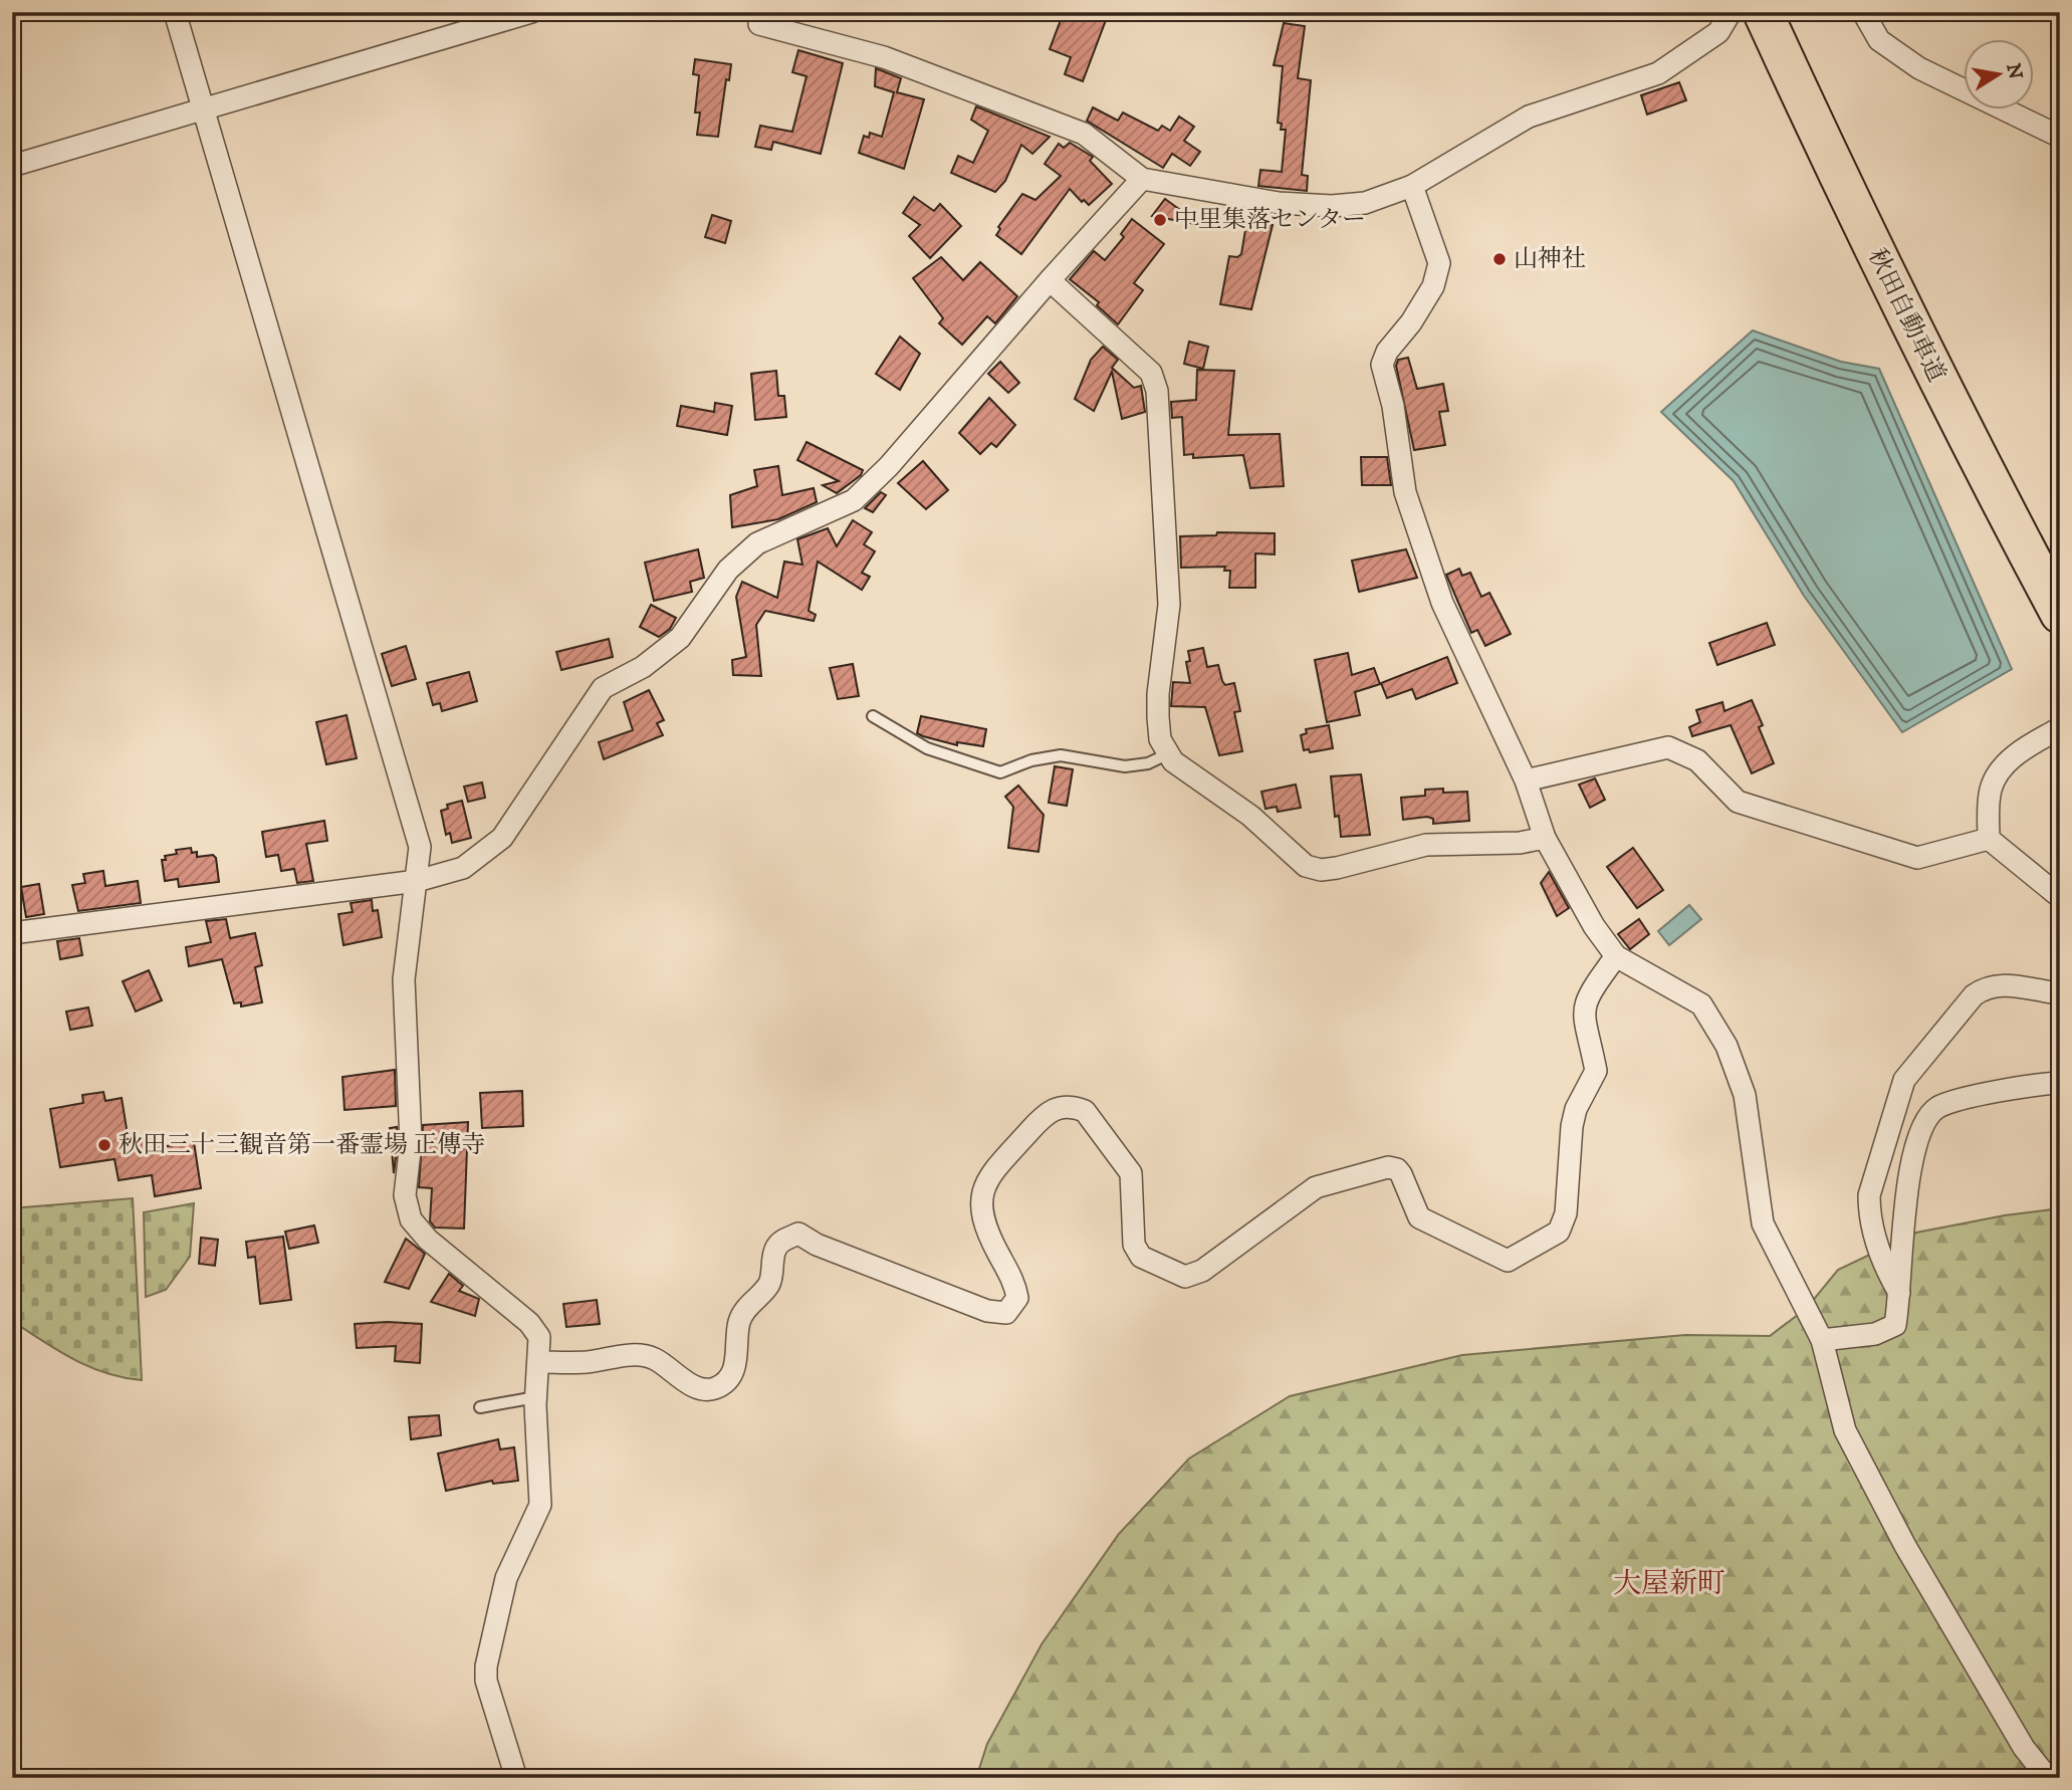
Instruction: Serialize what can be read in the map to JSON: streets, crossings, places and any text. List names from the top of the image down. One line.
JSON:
{"streets":{"highway":["秋田自動車道"]},"districts":["大屋新町"],"places":["中里集落センター","山神社","秋田三十三観音第一番霊場 正傳寺"],"north":"right"}
